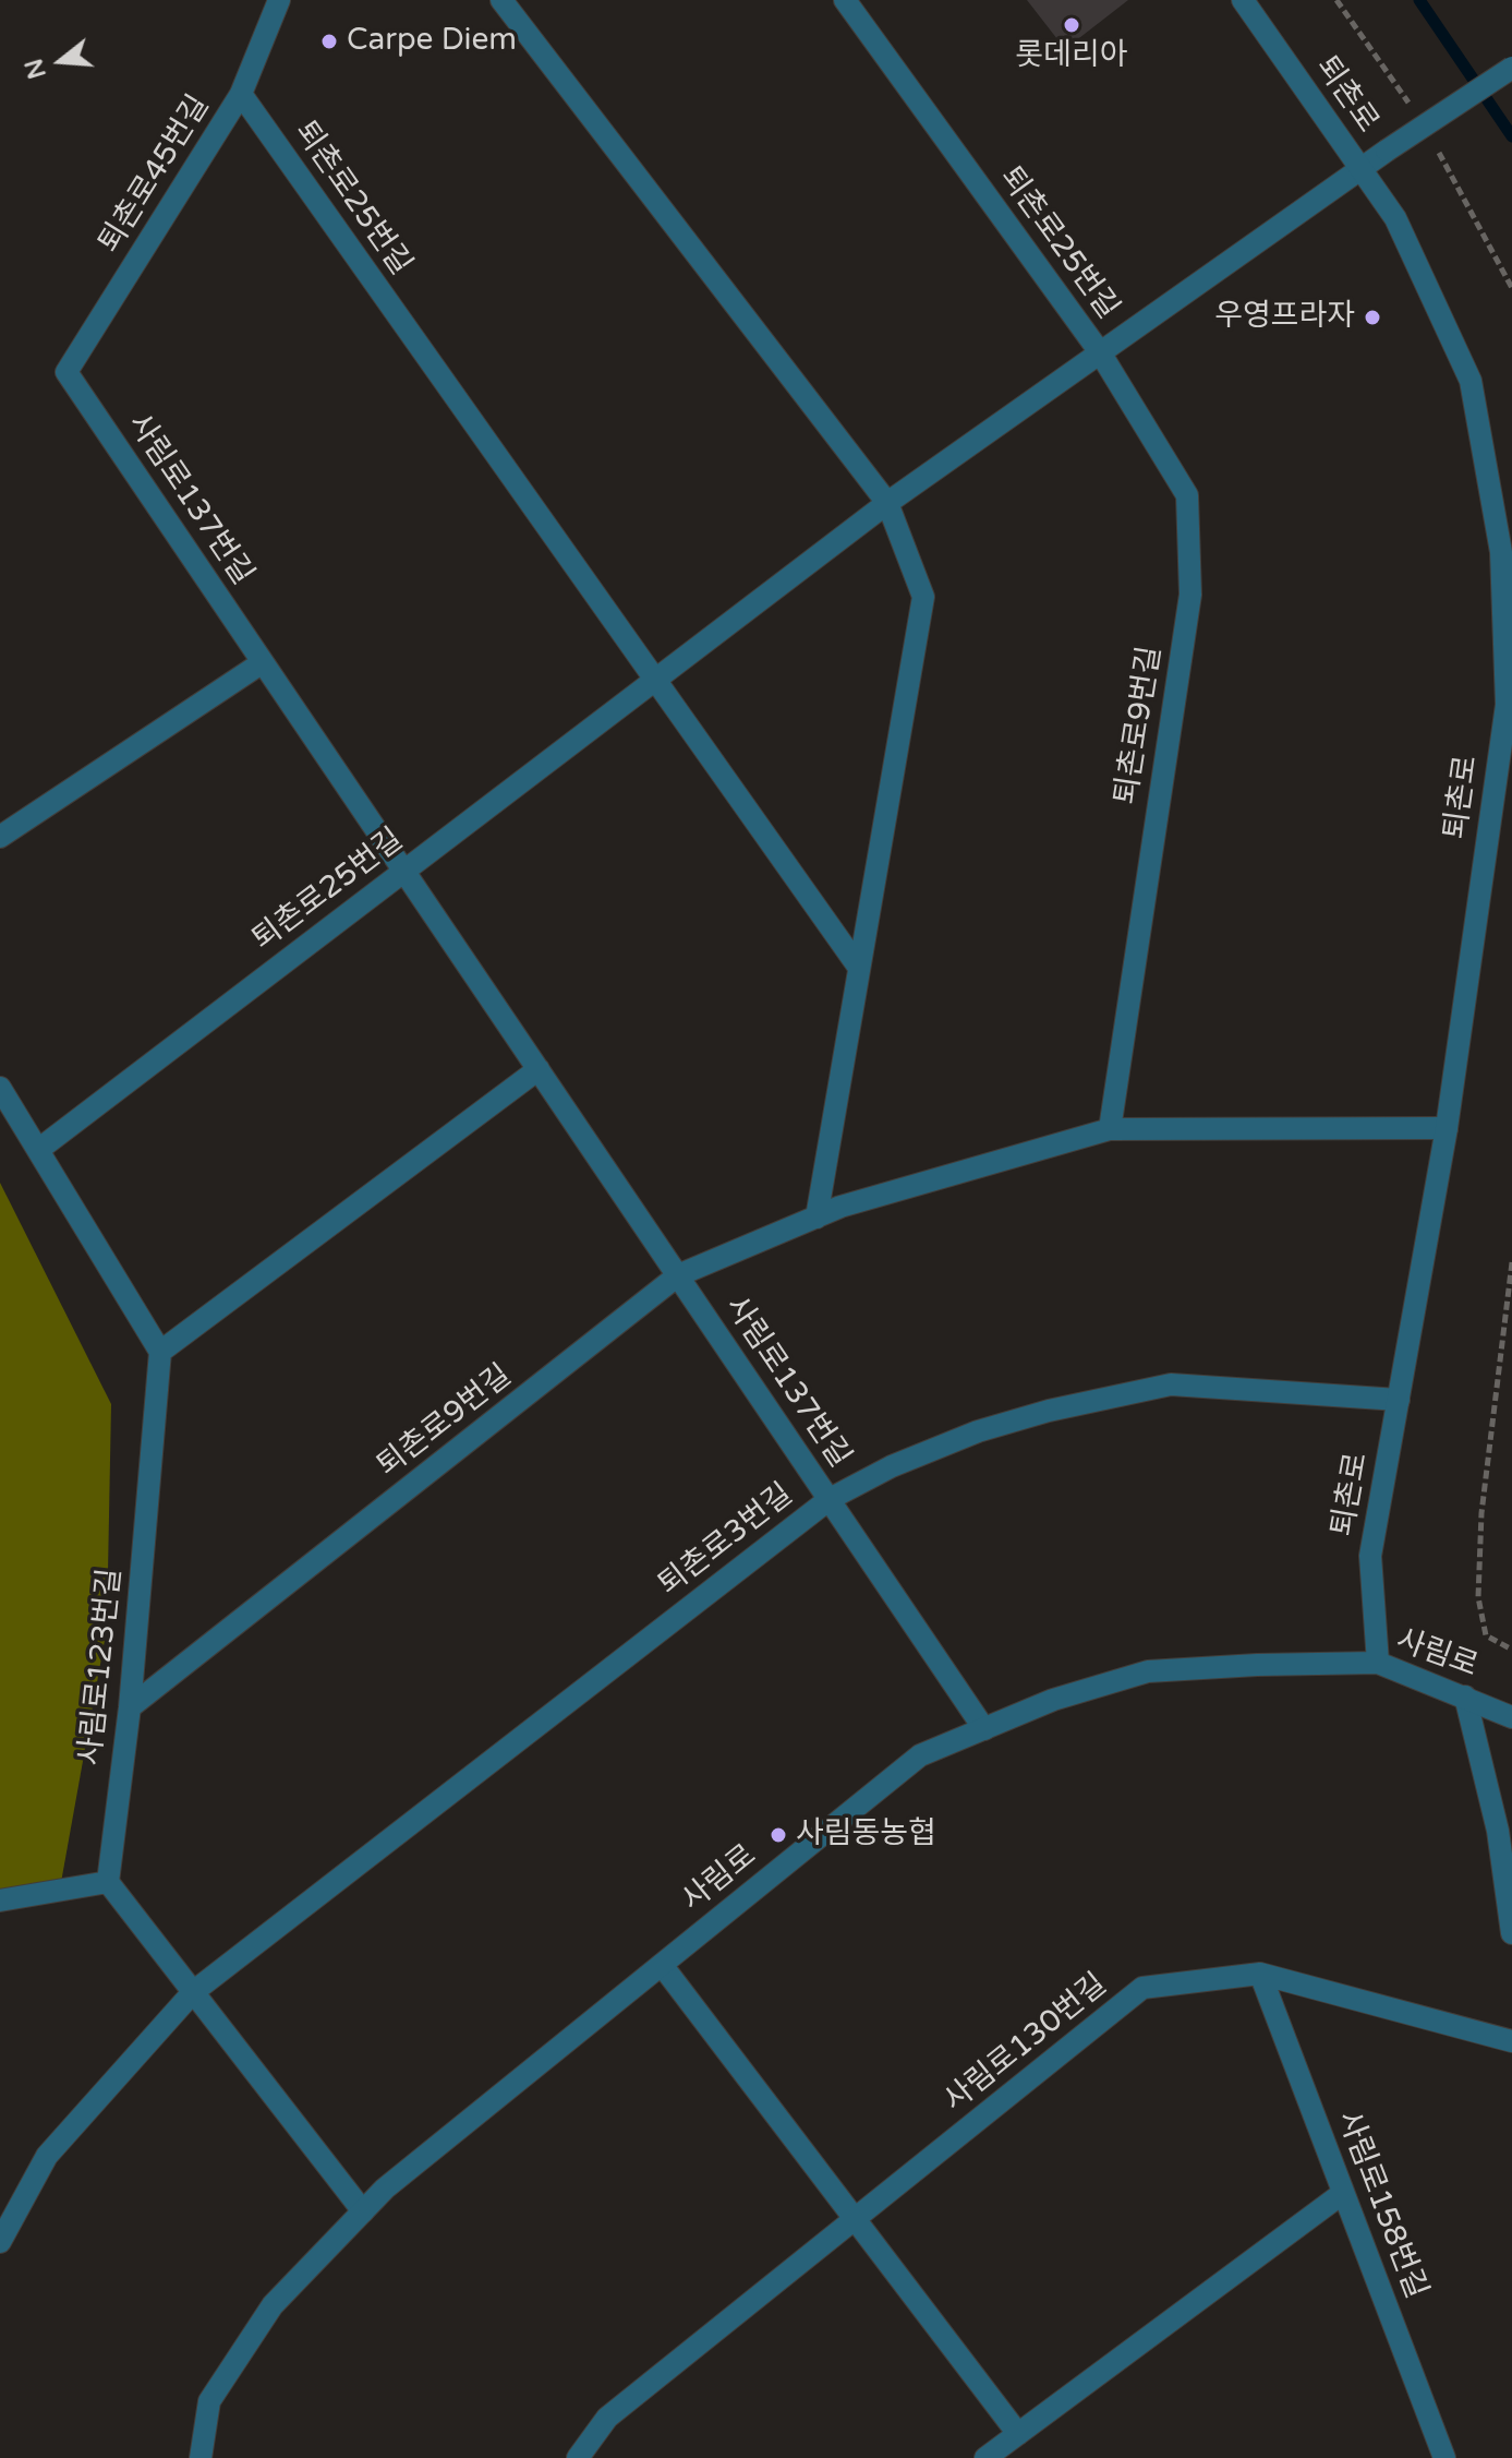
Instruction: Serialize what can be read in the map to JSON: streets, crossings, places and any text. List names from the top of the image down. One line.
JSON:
{"streets":{"street":["퇴촌로","퇴촌로45번길","퇴촌로25번길","사림로137번길","퇴촌로9번길","퇴촌로3번길","사림로","사림로123번길","사림로130번길","사림로158번길"]},"crossings":[["퇴촌로","퇴촌로25번길"],["퇴촌로","퇴촌로9번길"],["퇴촌로","퇴촌로3번길"],["퇴촌로","사림로"],["퇴촌로45번길","퇴촌로25번길"],["퇴촌로45번길","사림로137번길"],["퇴촌로25번길","사림로137번길"],["퇴촌로25번길","퇴촌로9번길"],["사림로137번길","퇴촌로9번길"],["사림로137번길","퇴촌로3번길"],["사림로137번길","사림로"],["퇴촌로9번길","사림로123번길"],["사림로130번길","사림로158번길"]],"places":["롯데리아","Carpe Diem","우영프라자","사림동농협"],"north":"left"}
